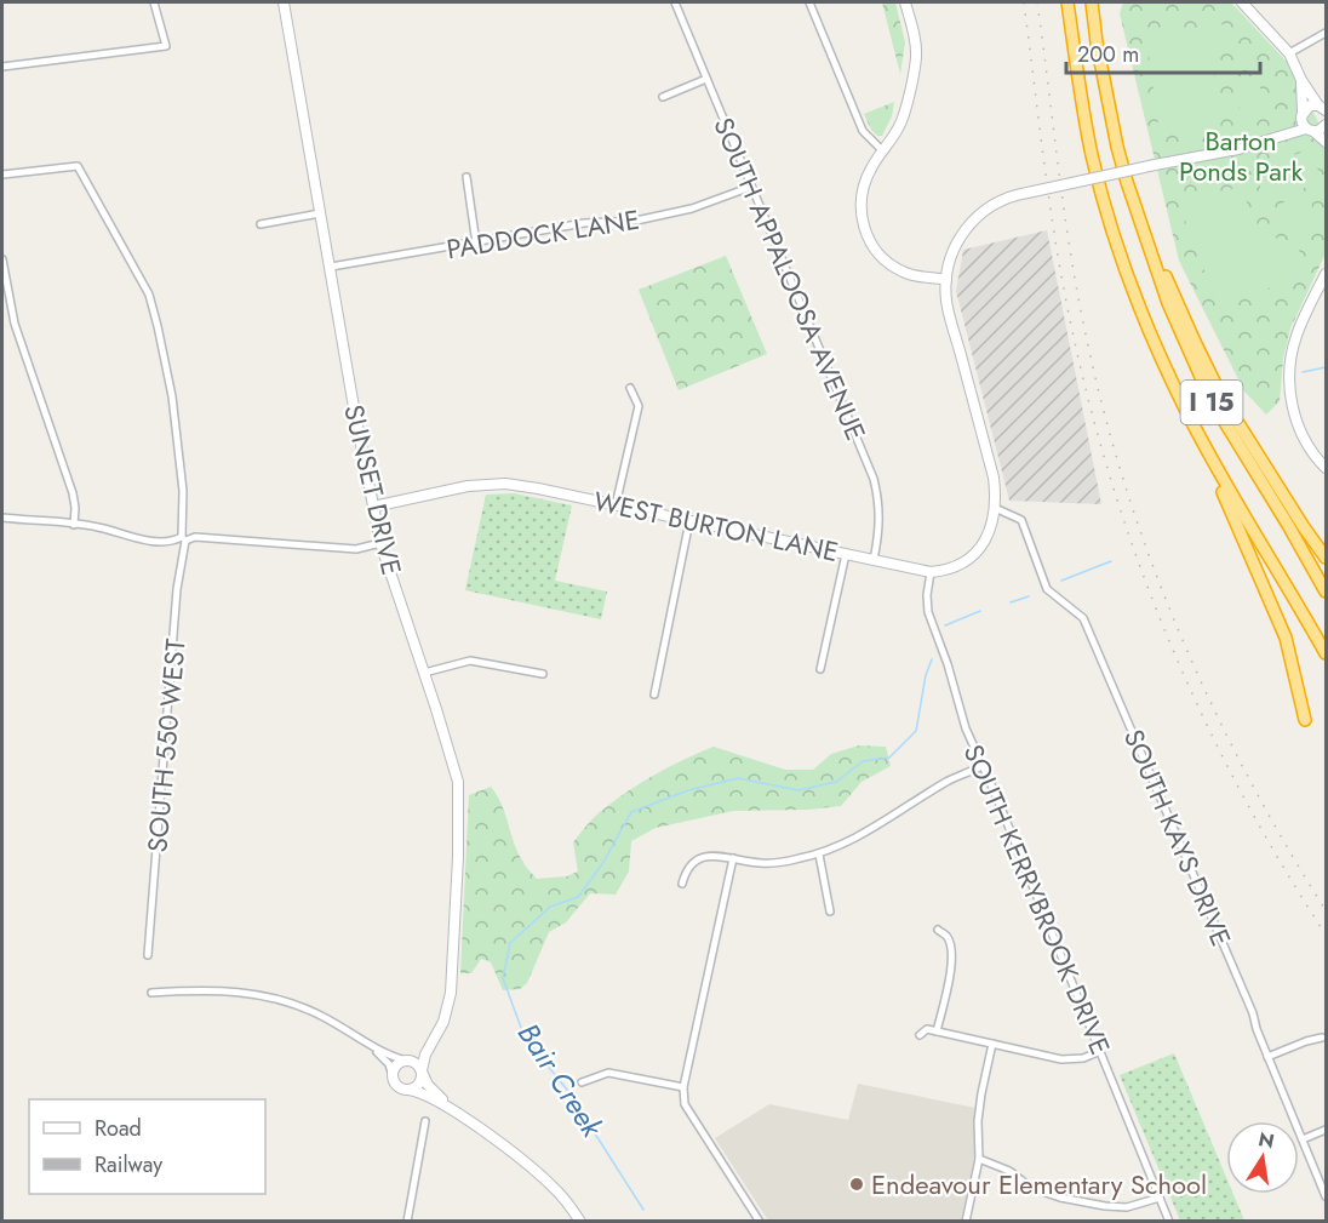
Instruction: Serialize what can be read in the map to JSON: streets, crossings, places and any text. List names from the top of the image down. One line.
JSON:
{"streets":{"highway":["I 15"],"street":["PADDOCK LANE","SOUTH APPALOOSA AVENUE","SUNSET DRIVE","WEST BURTON LANE","SOUTH 550 WEST","SOUTH KAYS DRIVE","SOUTH KERRYBROOK DRIVE"]},"crossings":[["PADDOCK LANE","SOUTH APPALOOSA AVENUE"],["PADDOCK LANE","SUNSET DRIVE"],["SOUTH APPALOOSA AVENUE","WEST BURTON LANE"],["SUNSET DRIVE","WEST BURTON LANE"],["WEST BURTON LANE","SOUTH KAYS DRIVE"],["WEST BURTON LANE","SOUTH KERRYBROOK DRIVE"]],"water":["Bair Creek"],"parks":["Barton Ponds Park"],"places":["Endeavour Elementary School"],"legend":["Road","Railway"],"scale_bar":"200 m","north":"top"}
